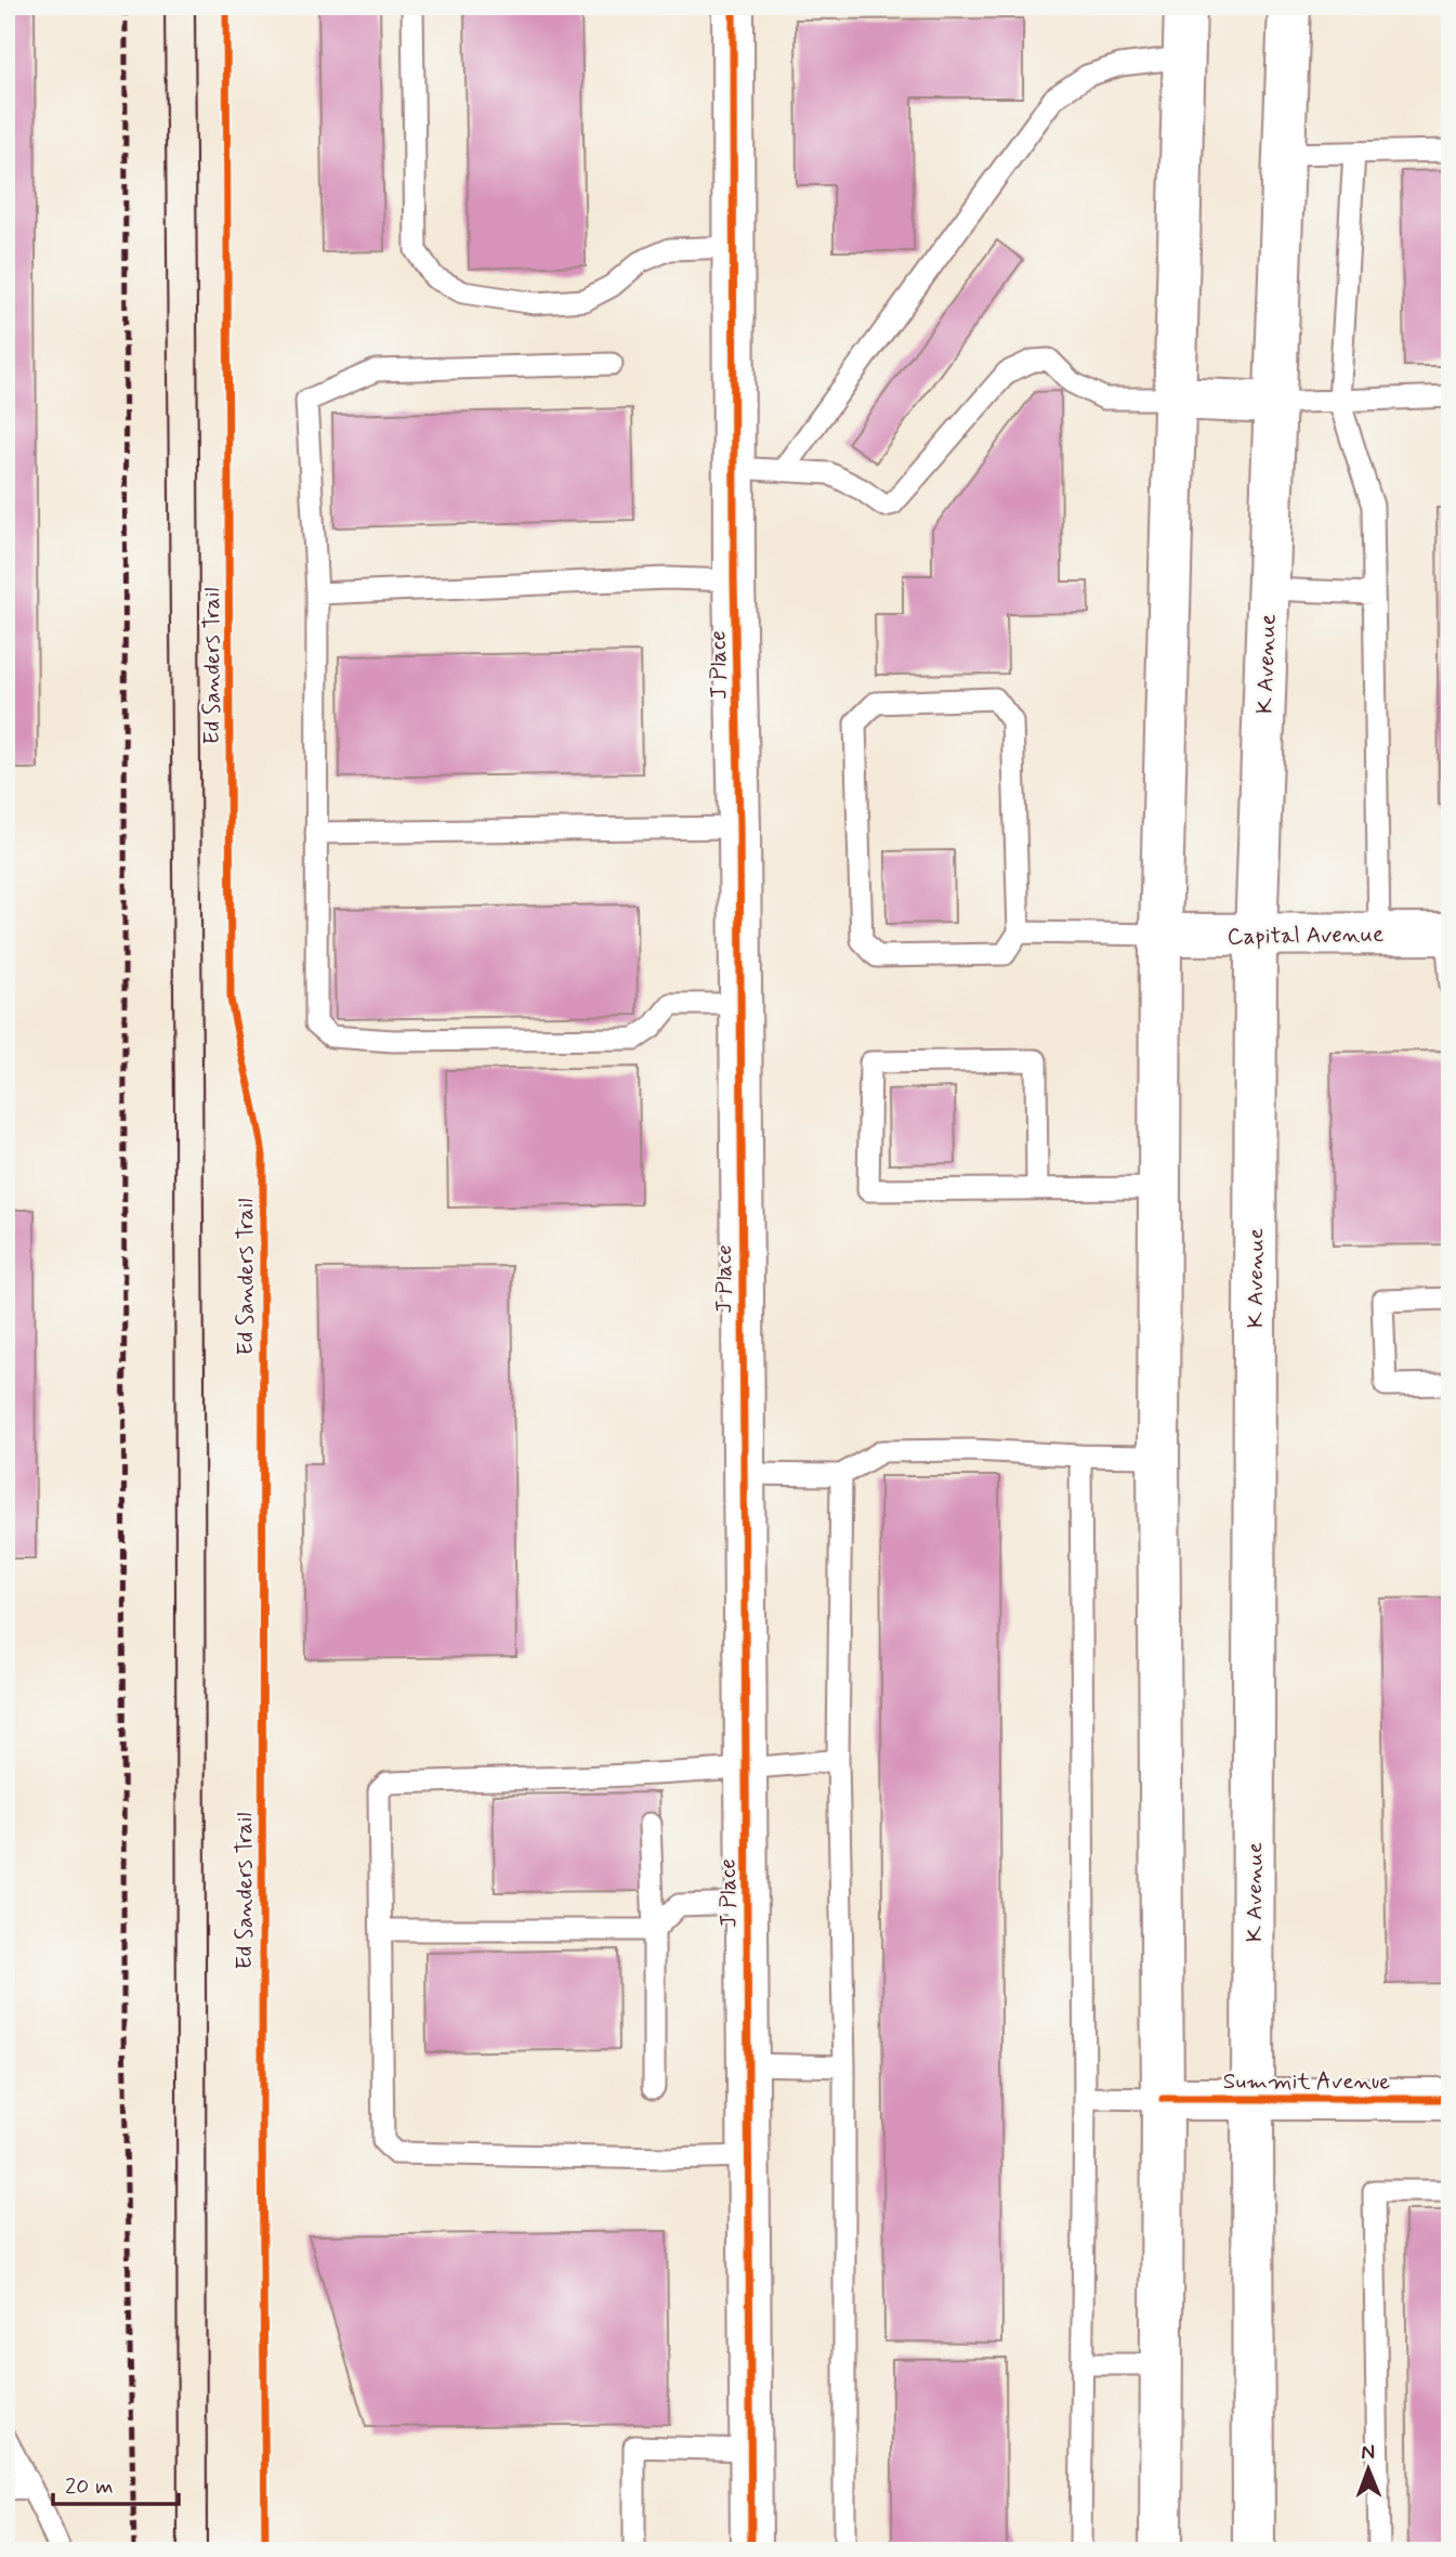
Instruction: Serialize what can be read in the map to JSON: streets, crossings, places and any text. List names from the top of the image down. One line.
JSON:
{"streets":{"main road":["K Avenue","J Place","Capital Avenue","Summit Avenue"],"cycle path":["Ed Sanders Trail"]},"crossings":[["K Avenue","Capital Avenue"],["K Avenue","Summit Avenue"]],"scale_bar":"20 m","north":"top"}
